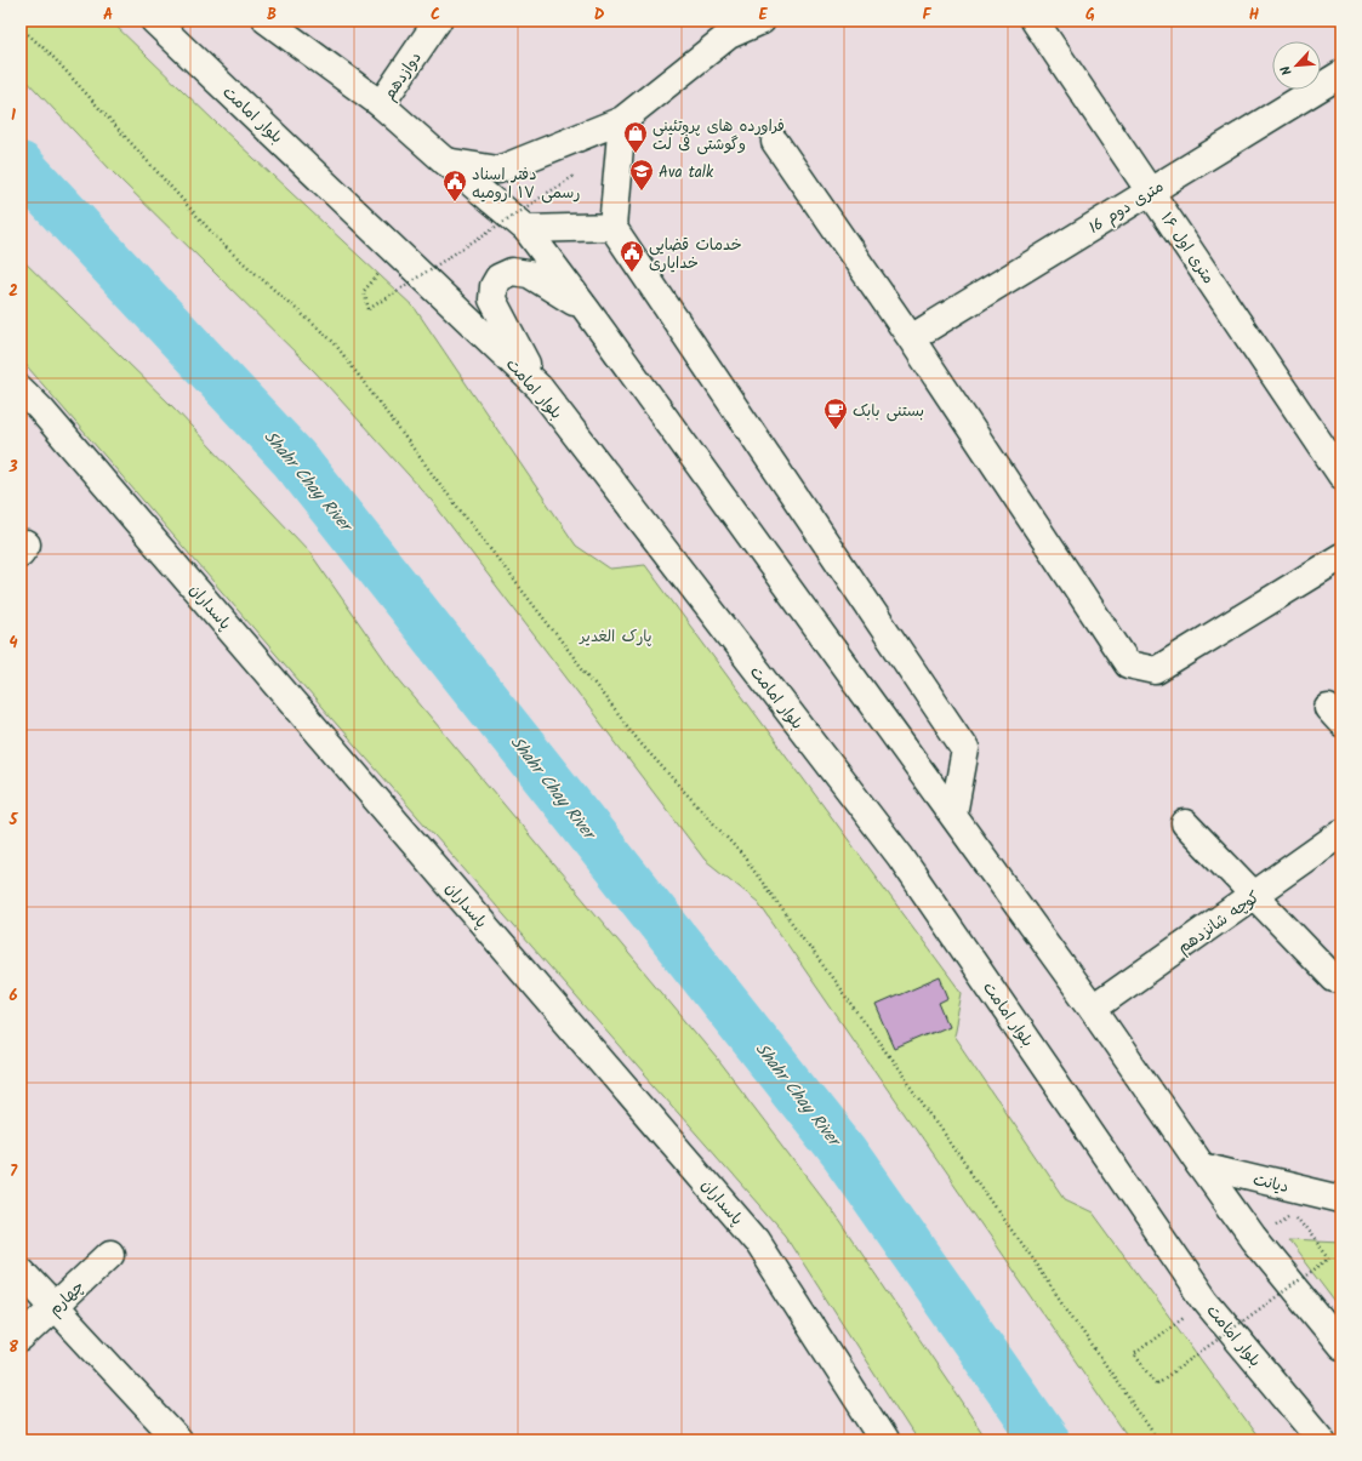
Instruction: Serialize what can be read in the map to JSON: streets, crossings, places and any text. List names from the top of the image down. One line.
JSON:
{"streets":{"main road":["دوازدهم","بلوار امامت","16 متری دوم","۱۶ متری اول","پاسداران","کوچه شانزدهم","دیانت","چهارم"]},"crossings":[["16 متری دوم","۱۶ متری اول"]],"water":["Shahr Chay River"],"parks":["پارک الغدیر"],"places":{"shop":["فراورده های پروتئینی و‌گوشتی فی لت"],"school or university":["Ava talk"],"public building":["دفتر اسناد رسمی ۱۷ ارومیه","خدمات قضایی خدایاری"],"cafe":["بستنی بابک"]},"north":"bottom left","grid":{"columns":["A","B","C","D","E","F","G","H"],"rows":["1","2","3","4","5","6","7","8"]}}
